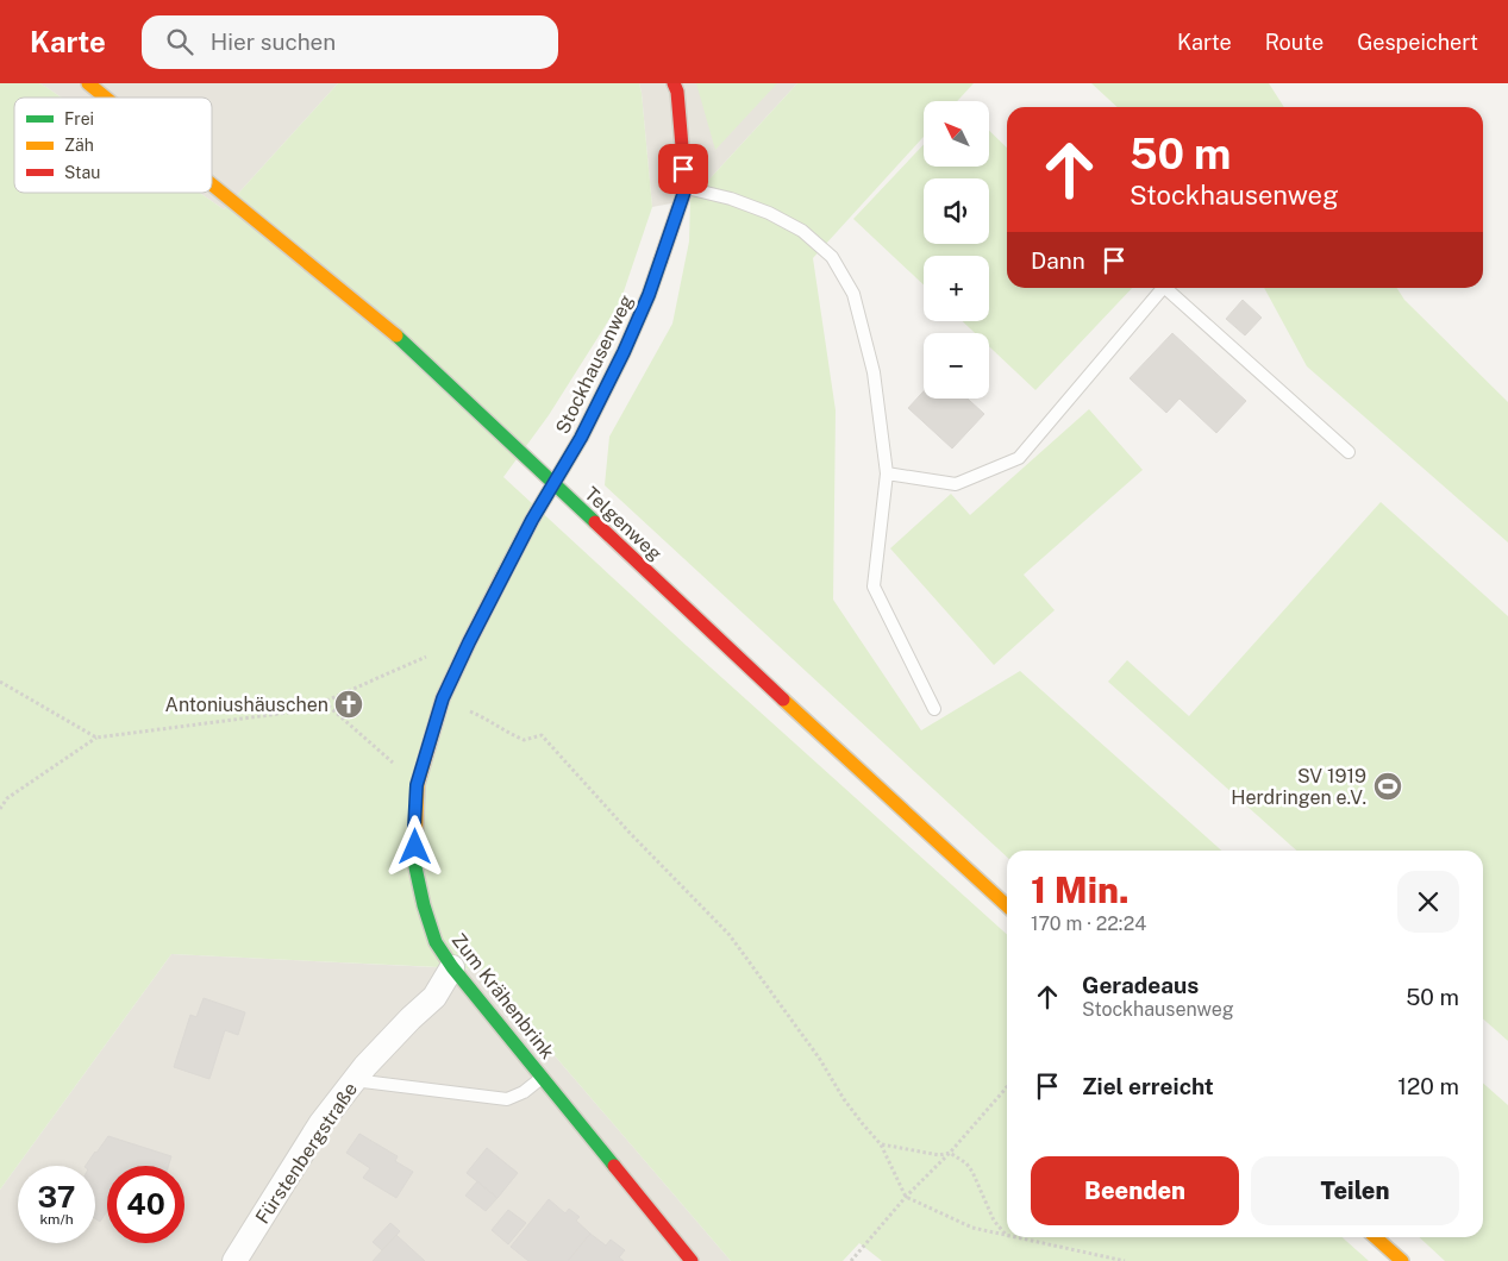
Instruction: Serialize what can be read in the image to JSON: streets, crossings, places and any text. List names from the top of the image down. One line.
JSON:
{"streets":{"street":["Stockhausenweg","Telgenweg","Zum Krähenbrink","Fürstenbergstraße"]},"crossings":[["Stockhausenweg","Telgenweg"],["Stockhausenweg","Zum Krähenbrink"],["Zum Krähenbrink","Fürstenbergstraße"]],"places":{"church":["Antoniushäuschen"],"sports":["SV 1919 Herdringen e.V."]},"legend":["Frei","Zäh","Stau"],"north":"top left","page":{"header":"Karte","search":"Hier suchen","nav":["Karte","Route","Gespeichert"],"map_buttons":["+","−"],"turn":["50 m","Stockhausenweg"],"then":"Dann","heading":["1 Min.","170 m · 22:24"],"list":[{"name":"Geradeaus","note":"Stockhausenweg","value":"50 m"},{"name":"Ziel erreicht","value":"120 m"}],"buttons":["Beenden","Teilen"],"speed":"37 km/h","limit":"40"}}
